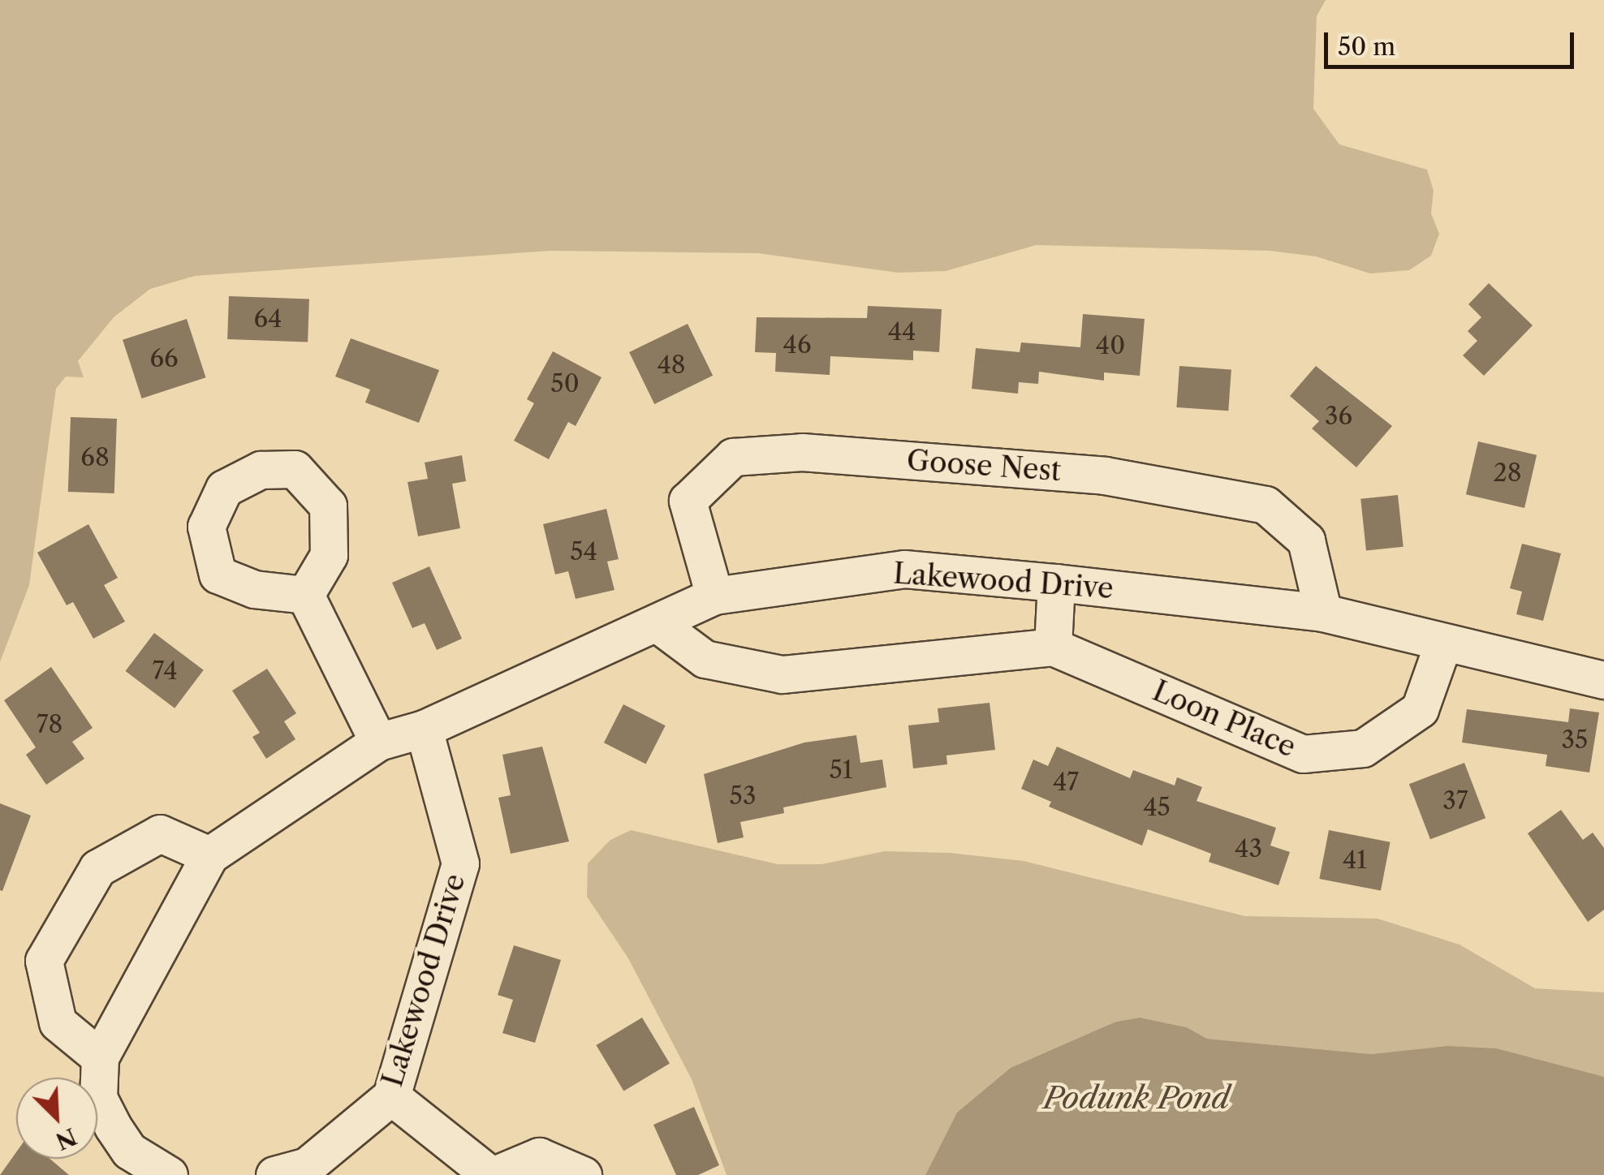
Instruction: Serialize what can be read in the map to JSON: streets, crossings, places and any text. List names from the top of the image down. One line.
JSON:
{"streets":{"street":["Goose Nest","Lakewood Drive","Loon Place"]},"crossings":[["Goose Nest","Lakewood Drive"],["Lakewood Drive","Loon Place"]],"water":["Podunk Pond"],"house_numbers":["64","44","46","40","66","48","50","36","68","28","54","74","78","35","51","47","53","37","45","43","41"],"scale_bar":"50 m","north":"bottom right"}
